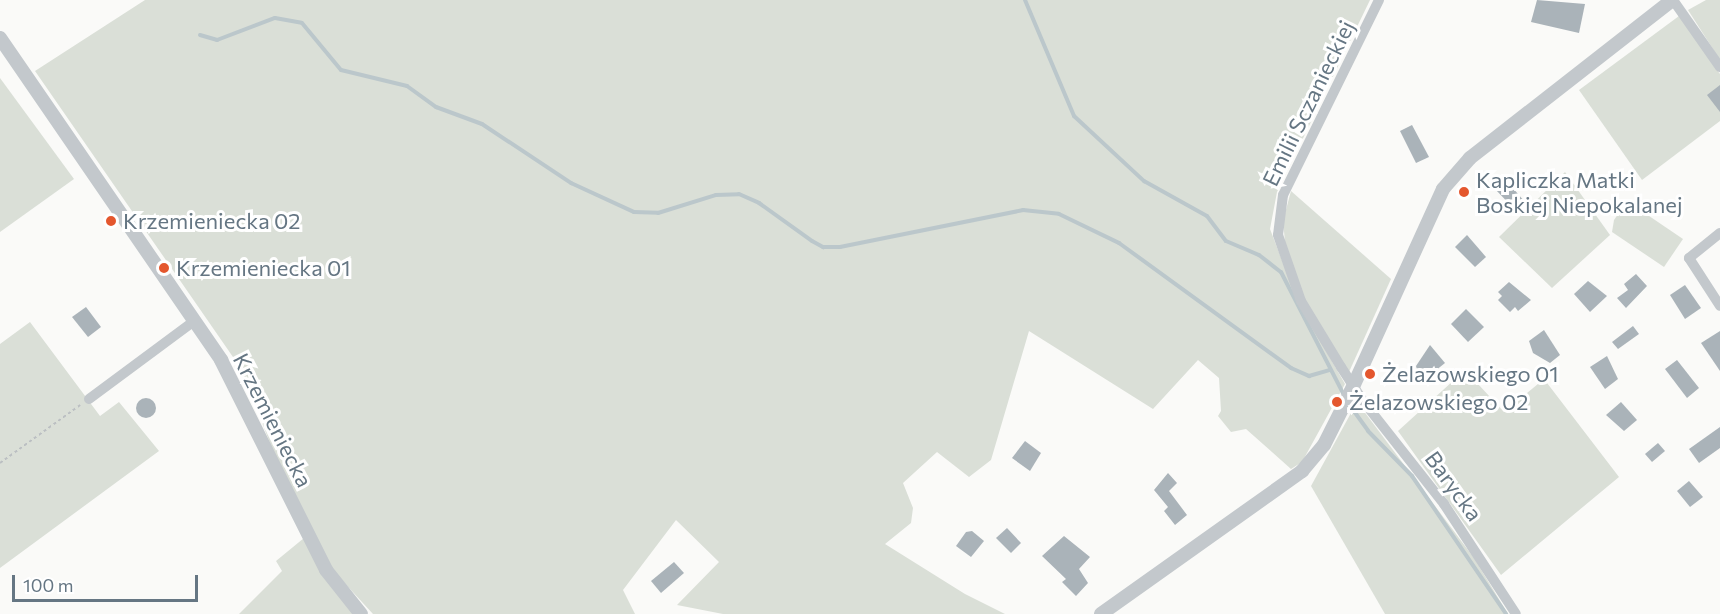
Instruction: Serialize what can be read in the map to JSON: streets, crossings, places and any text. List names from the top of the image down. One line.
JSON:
{"streets":{"street":["Emilii Sczanieckiej","Krzemieniecka","Barycka"]},"crossings":[["Emilii Sczanieckiej","Barycka"]],"places":["Kapliczka Matki Boskiej Niepokalanej","Krzemieniecka 02","Krzemieniecka 01","Żelazowskiego 01","Żelazowskiego 02"],"scale_bar":"100 m"}
